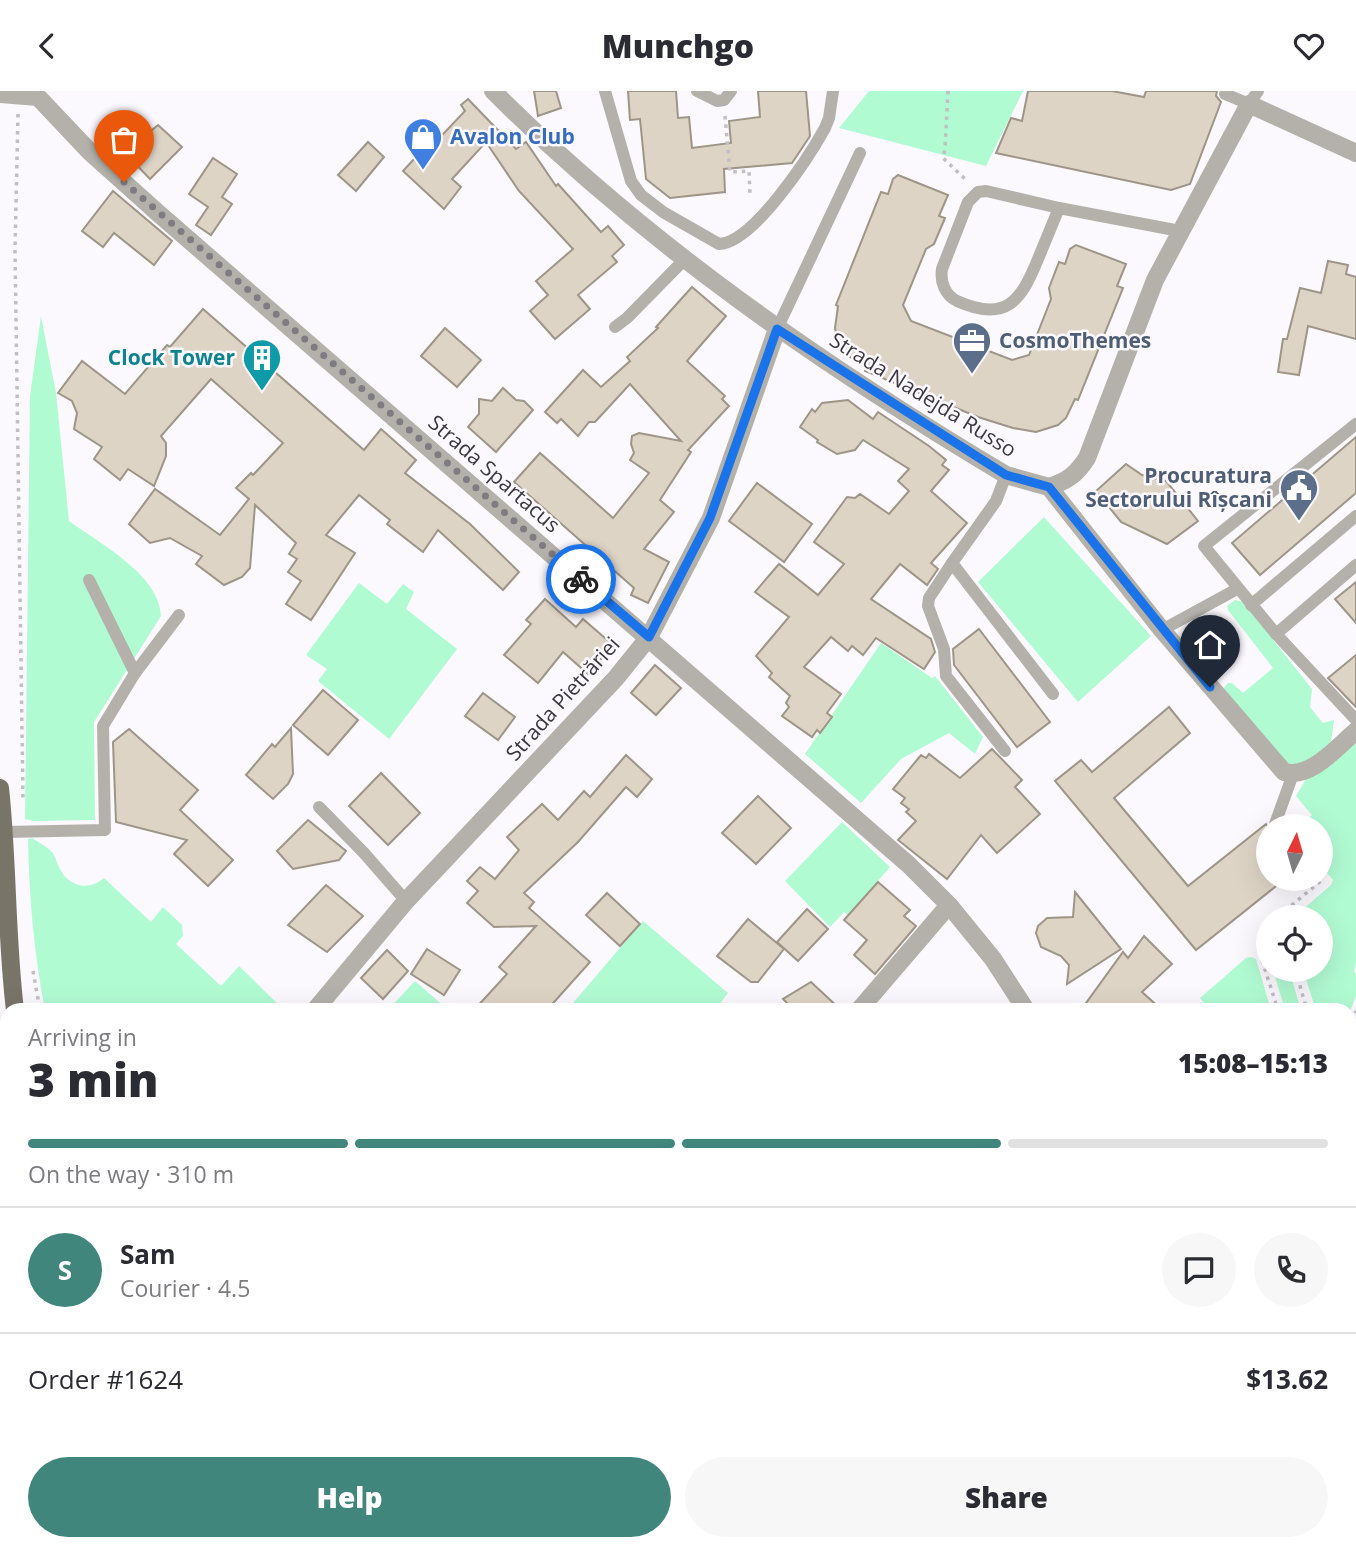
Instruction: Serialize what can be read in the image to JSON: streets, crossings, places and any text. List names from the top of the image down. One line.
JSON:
{"streets":{"street":["Strada Nadejda Russo","Strada Spartacus","Strada Pietrăriei"]},"crossings":[["Strada Nadejda Russo","Strada Pietrăriei"],["Strada Spartacus","Strada Pietrăriei"]],"places":{"shop":["Avalon Club"],"office":["CosmoThemes"],"building":["Clock Tower"],"public building":["Procuratura Sectorului Rîșcani"]},"north":"top","page":{"header":"Munchgo","heading":["3 min","Arriving in","15:08–15:13"],"panel":["Sam","Courier · 4.5","Order #1624","$13.62"],"bar":"On the way · 310 m","round":"S","buttons":["Help","Share"]}}
